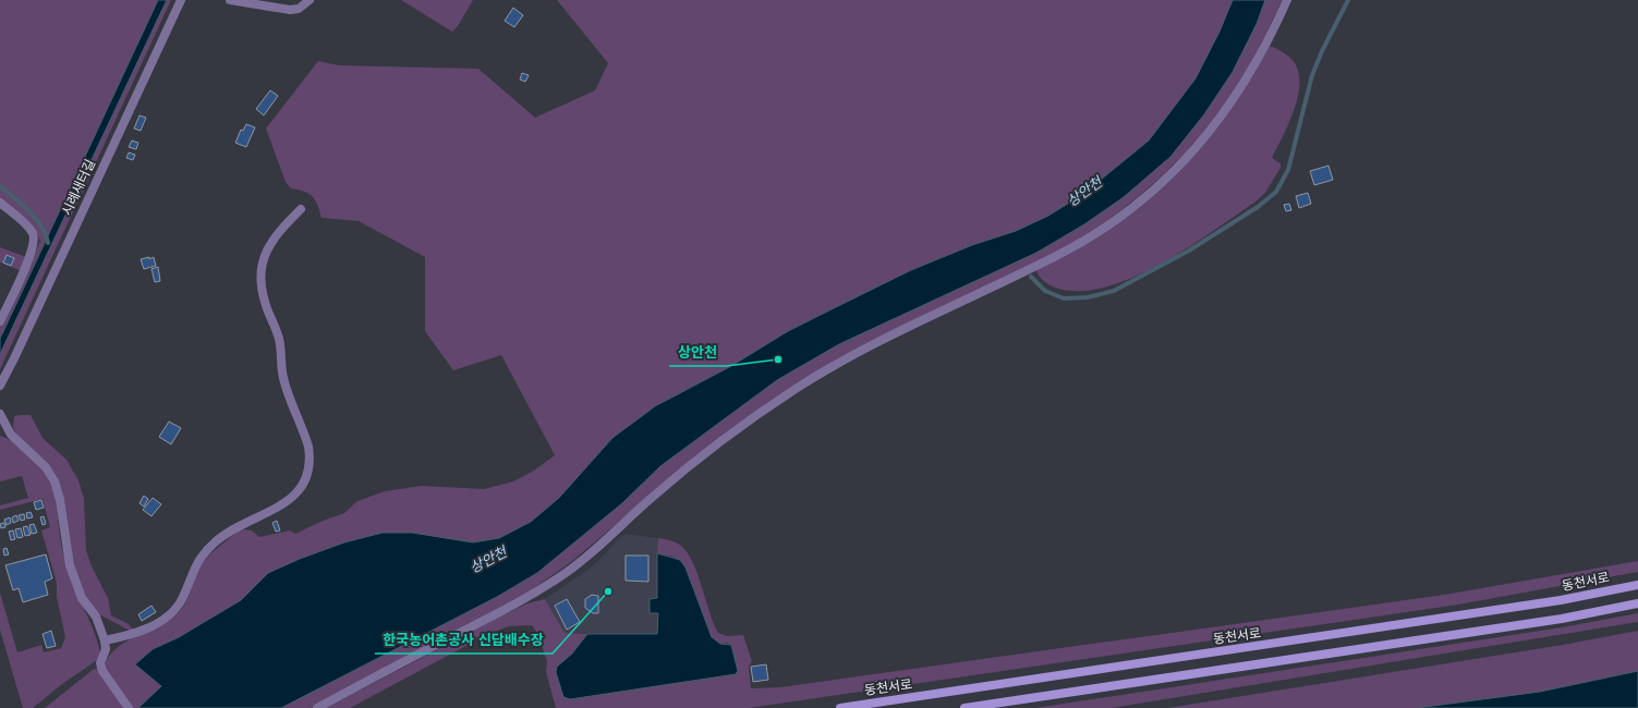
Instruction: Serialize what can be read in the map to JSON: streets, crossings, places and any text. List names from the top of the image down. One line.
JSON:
{"streets":{"main road":["동천서로"],"street":["시례새터길"]},"water":["상안천"],"places":["상안천","한국농어촌공사 신답배수장"]}
